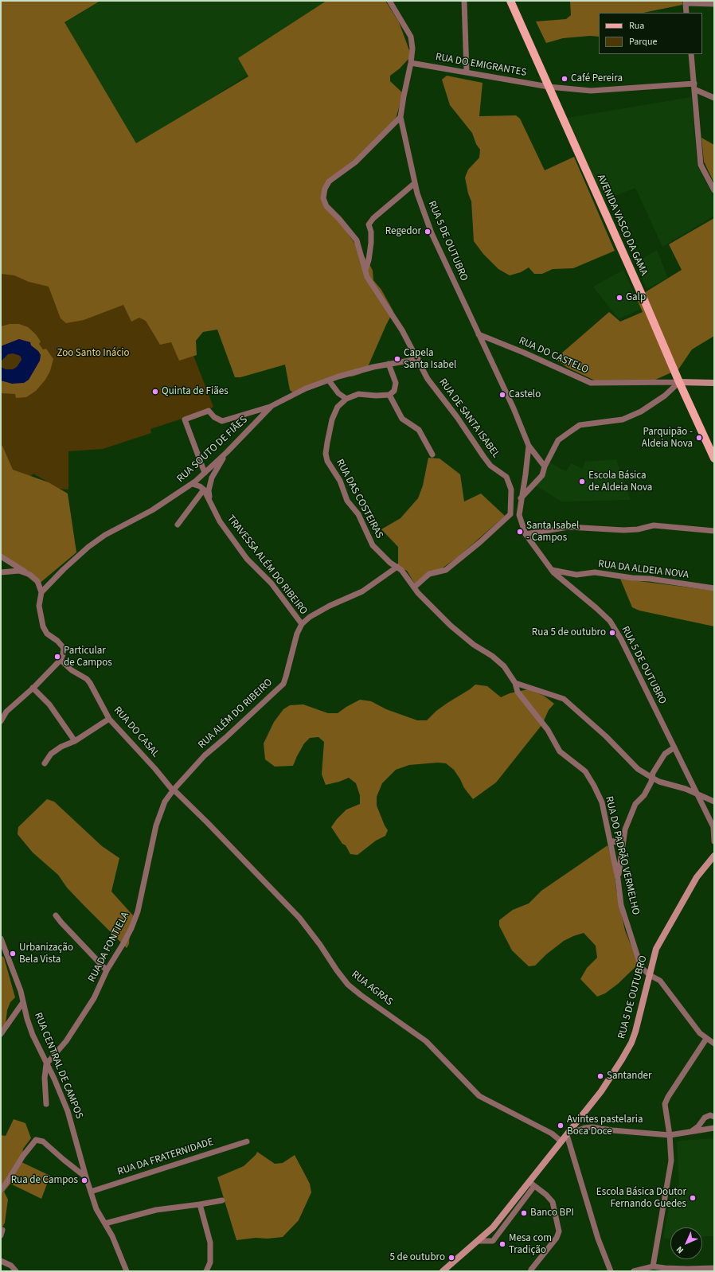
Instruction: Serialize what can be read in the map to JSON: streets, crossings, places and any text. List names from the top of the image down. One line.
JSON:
{"streets":{"main road":["AVENIDA VASCO DA GAMA"],"street":["RUA DO EMIGRANTES","RUA 5 DE OUTUBRO","RUA DO CASTELO","RUA DE SANTA ISABEL","RUA SOUTO DE FIÃES","RUA DAS COSTEIRAS","TRAVESSA ALÉM DO RIBEIRO","RUA DA ALDEIA NOVA","RUA ALÉM DO RIBEIRO","RUA DO CASAL","RUA DO PADRÃO VERMELHO","RUA DA FONTIELA","RUA AGRAS","RUA CENTRAL DE CAMPOS","RUA DA FRATERNIDADE"]},"crossings":[["RUA DO EMIGRANTES","AVENIDA VASCO DA GAMA"],["RUA DO EMIGRANTES","RUA 5 DE OUTUBRO"],["AVENIDA VASCO DA GAMA","RUA DO CASTELO"],["RUA 5 DE OUTUBRO","RUA DO CASTELO"],["RUA 5 DE OUTUBRO","RUA DE SANTA ISABEL"],["RUA 5 DE OUTUBRO","RUA DA ALDEIA NOVA"],["RUA 5 DE OUTUBRO","RUA DO PADRÃO VERMELHO"],["RUA 5 DE OUTUBRO","RUA AGRAS"],["RUA DE SANTA ISABEL","RUA SOUTO DE FIÃES"],["RUA SOUTO DE FIÃES","TRAVESSA ALÉM DO RIBEIRO"],["RUA DAS COSTEIRAS","RUA ALÉM DO RIBEIRO"],["RUA DAS COSTEIRAS","RUA DO PADRÃO VERMELHO"],["TRAVESSA ALÉM DO RIBEIRO","RUA ALÉM DO RIBEIRO"],["RUA ALÉM DO RIBEIRO","RUA DO CASAL"],["RUA ALÉM DO RIBEIRO","RUA DO PADRÃO VERMELHO"],["RUA ALÉM DO RIBEIRO","RUA DA FONTIELA"],["RUA ALÉM DO RIBEIRO","RUA AGRAS"],["RUA DO CASAL","RUA DA FONTIELA"],["RUA DO CASAL","RUA AGRAS"],["RUA DA FONTIELA","RUA AGRAS"],["RUA DA FONTIELA","RUA CENTRAL DE CAMPOS"],["RUA CENTRAL DE CAMPOS","RUA DA FRATERNIDADE"]],"parks":["Zoo Santo Inácio"],"places":["Café Pereira","Regedor","Galp","Capela Santa Isabel","Quinta de Fiães","Castelo","Parquipão - Aldeia Nova","Escola Básica de Aldeia Nova","Santa Isabel - Campos","Rua 5 de outubro","Particular de Campos","Urbanização Bela Vista","Santander","Avintes pastelaria Boca Doce","Rua de Campos","Escola Básica Doutor Fernando Guedes","Banco BPI","Mesa com Tradição","5 de outubro"],"legend":["Rua","Parque"],"north":"bottom left"}
